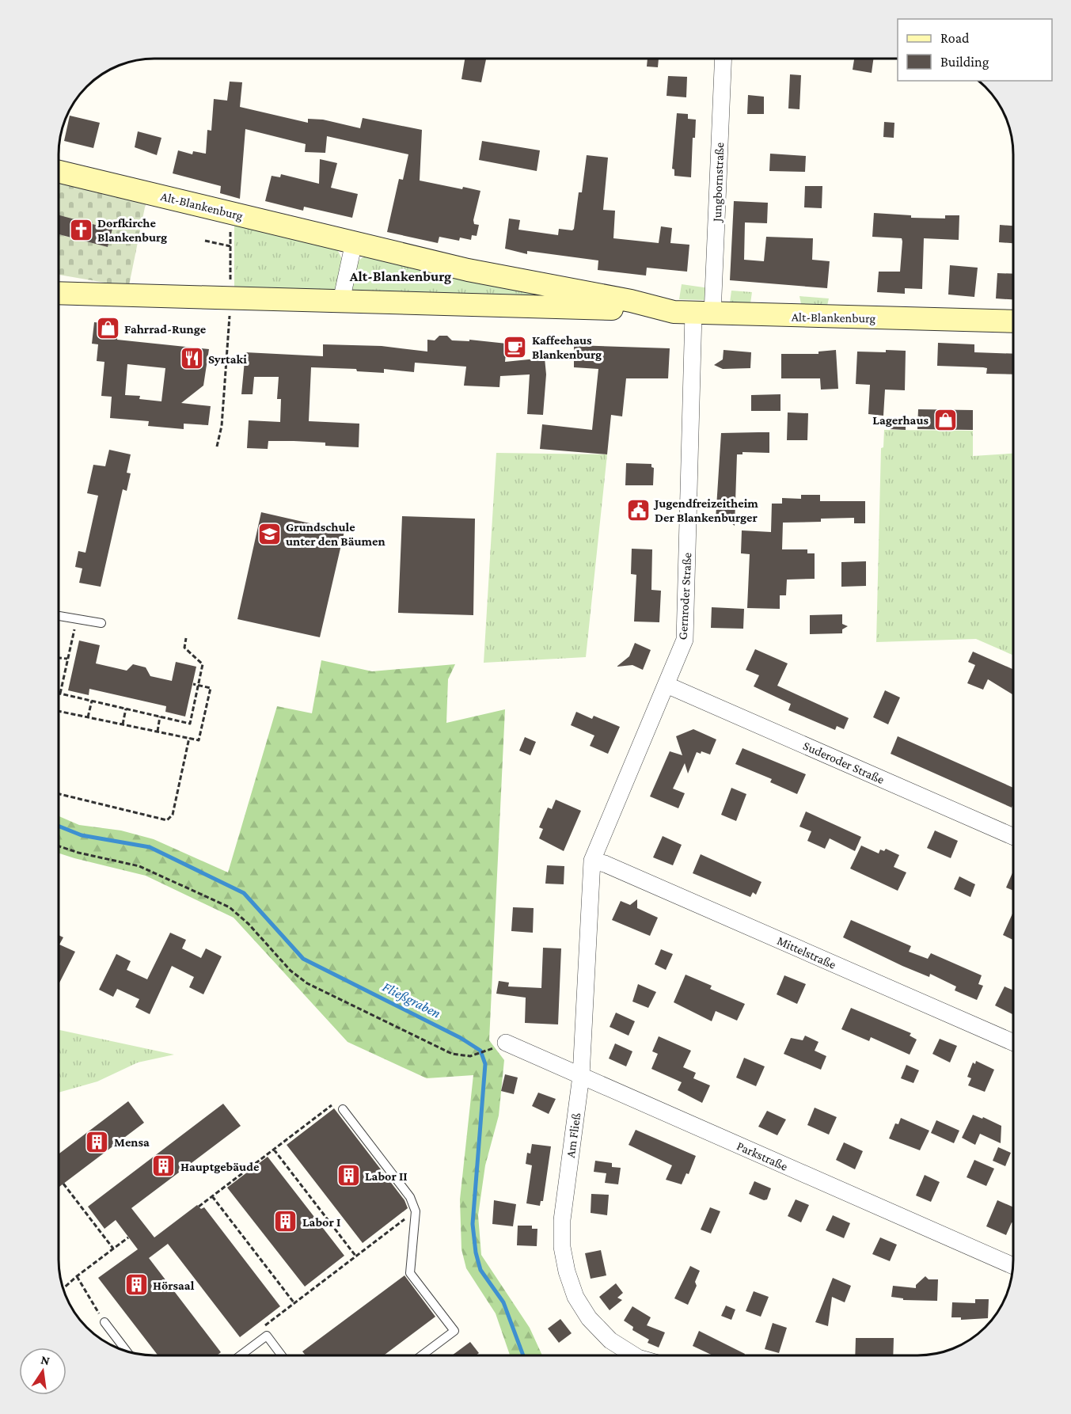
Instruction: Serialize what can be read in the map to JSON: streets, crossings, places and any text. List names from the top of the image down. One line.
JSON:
{"streets":{"main road":["Alt-Blankenburg"],"street":["Jungbornstraße","Gernroder Straße","Suderoder Straße","Mittelstraße","Am Fließ","Parkstraße"]},"crossings":[["Jungbornstraße","Alt-Blankenburg"],["Jungbornstraße","Gernroder Straße"],["Alt-Blankenburg","Gernroder Straße"],["Gernroder Straße","Suderoder Straße"],["Gernroder Straße","Mittelstraße"],["Gernroder Straße","Am Fließ"],["Mittelstraße","Am Fließ"],["Am Fließ","Parkstraße"]],"districts":["Alt-Blankenburg"],"water":["Fließgraben"],"places":{"church":["Dorfkirche Blankenburg"],"shop":["Fahrrad-Runge","Lagerhaus"],"cafe":["Kaffeehaus Blankenburg"],"restaurant":["Syrtaki"],"public building":["Jugendfreizeitheim Der Blankenburger"],"school or university":["Grundschule unter den Bäumen"],"building":["Mensa","Hauptgebäude","Labor II","Labor I","Hörsaal"]},"legend":["Road","Building"],"north":"top"}
